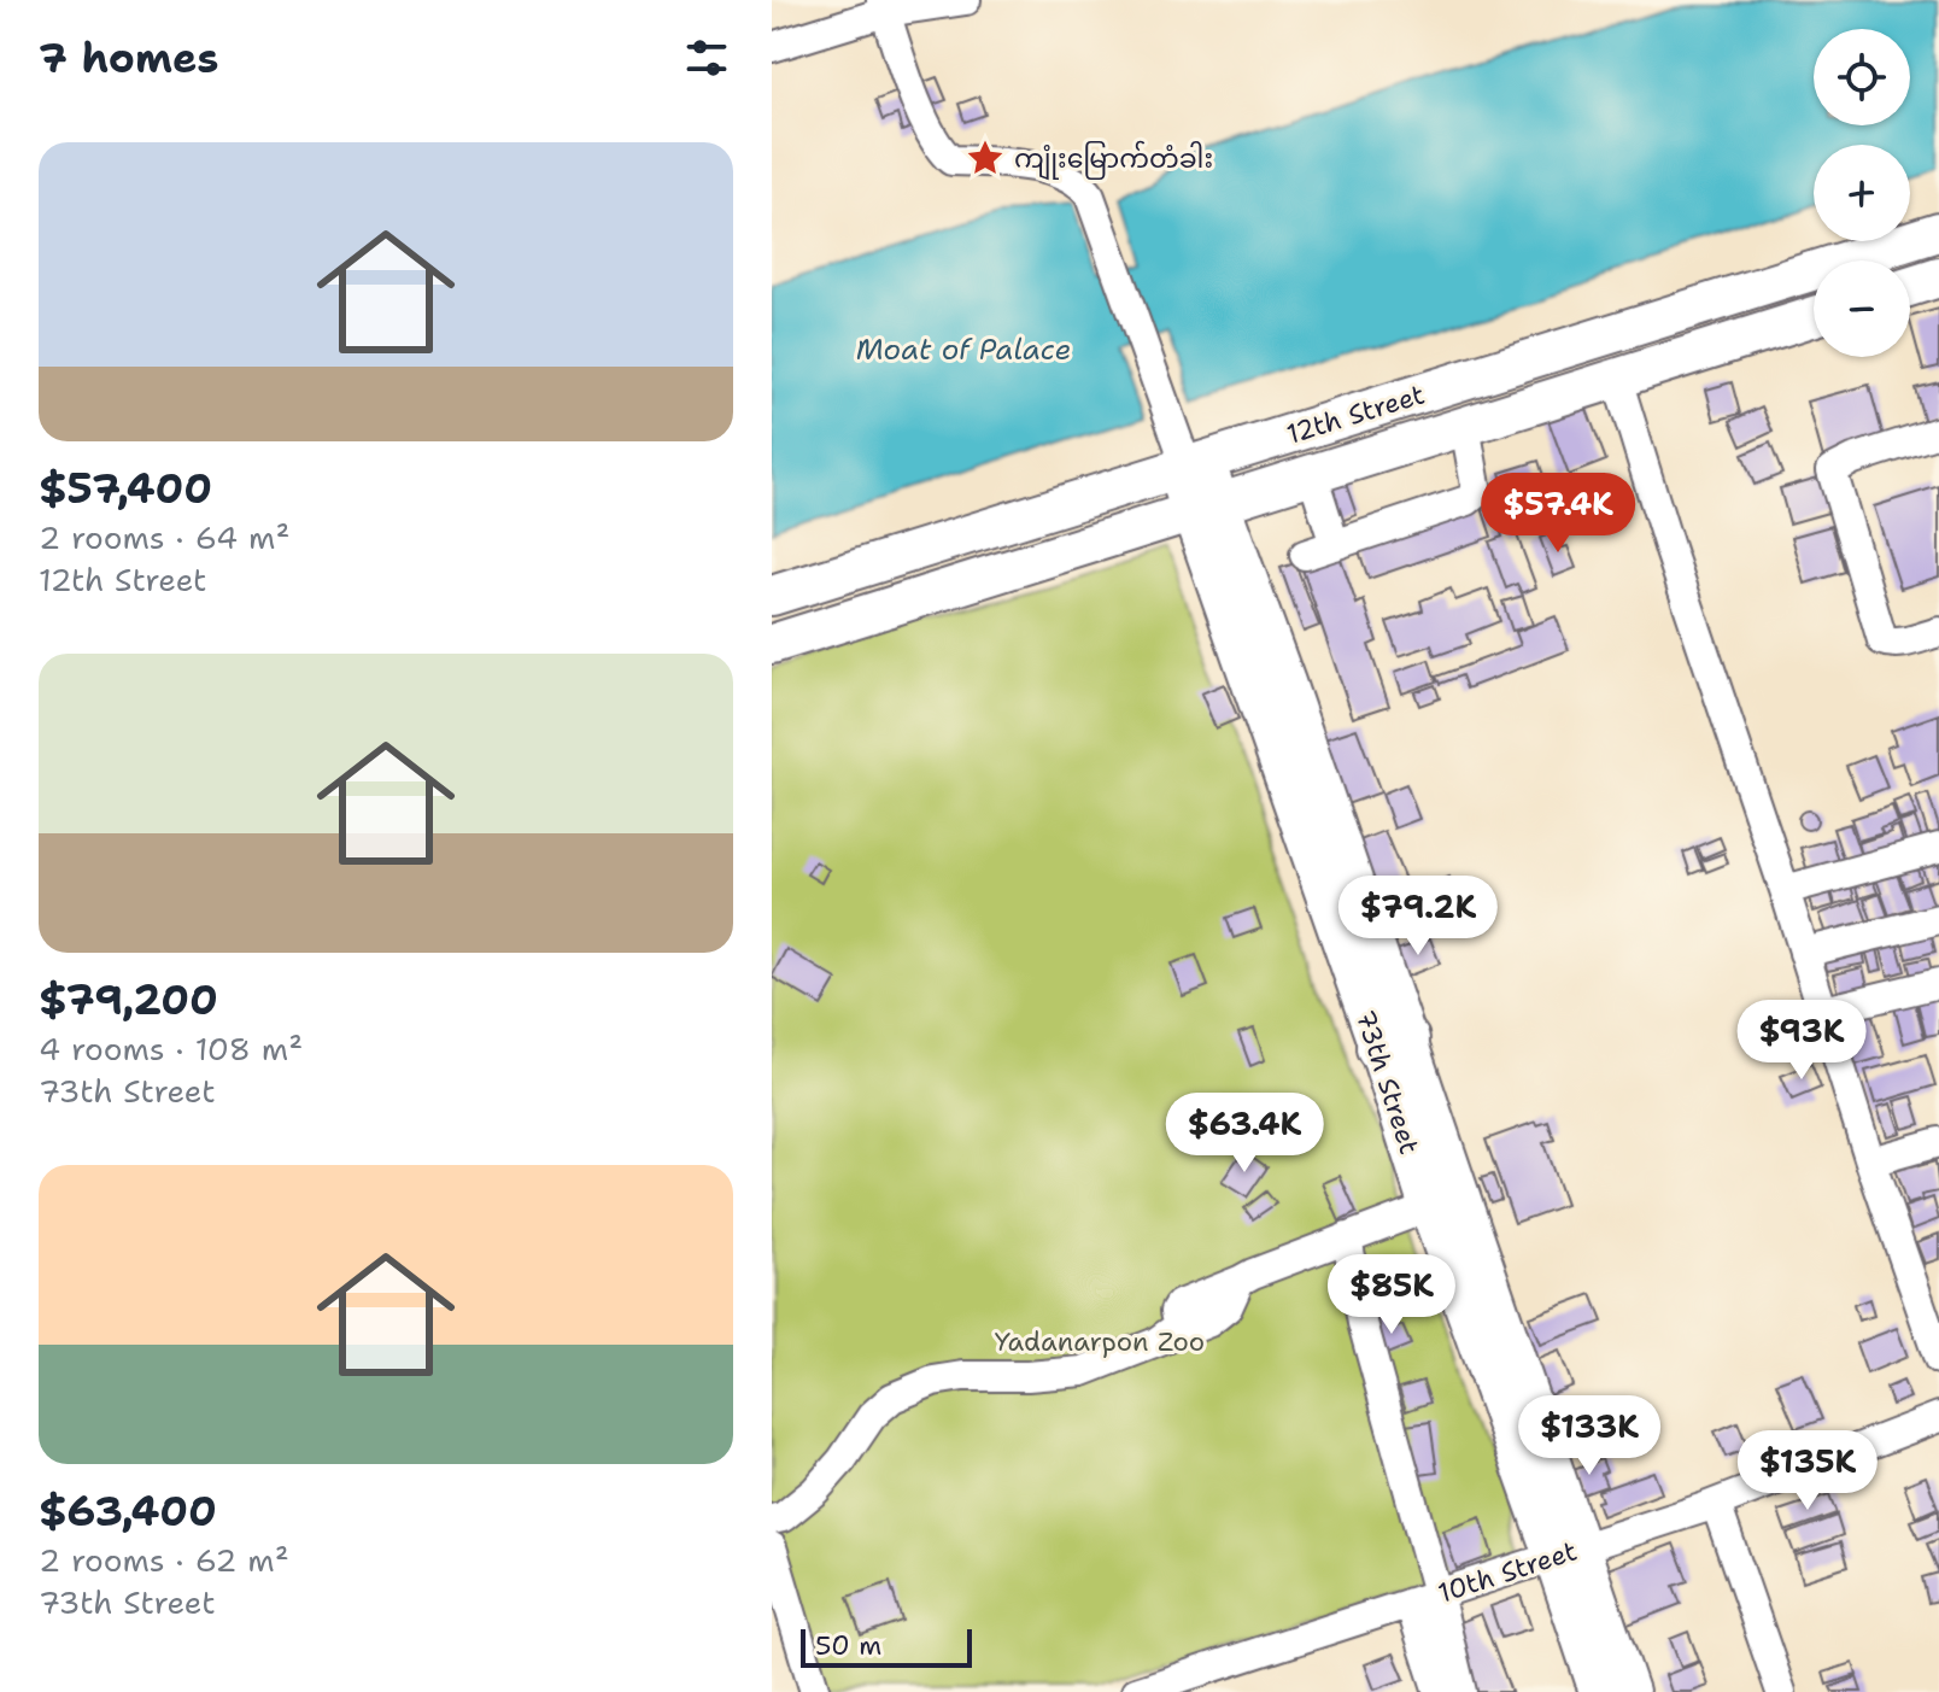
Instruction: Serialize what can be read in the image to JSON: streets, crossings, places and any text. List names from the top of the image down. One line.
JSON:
{"streets":{"main road":["12th Street","73th Street"],"street":["10th Street"]},"crossings":[["12th Street","73th Street"],["73th Street","10th Street"]],"water":["Moat of Palace"],"parks":["Yadanarpon Zoo"],"places":{"place":["ကျုံးမြောက်တံခါး"]},"scale_bar":"50 m","page":{"heading":"7 homes","map_buttons":["+","−"],"list":[{"name":"$57,400","note":"2 rooms · 64 m² · 12th Street"},{"name":"$79,200","note":"4 rooms · 108 m² · 73th Street"},{"name":"$63,400","note":"2 rooms · 62 m² · 73th Street"}],"price":["$57.4K","$79.2K","$93K","$63.4K","$85K","$133K","$135K"],"scale":"50 m"}}
